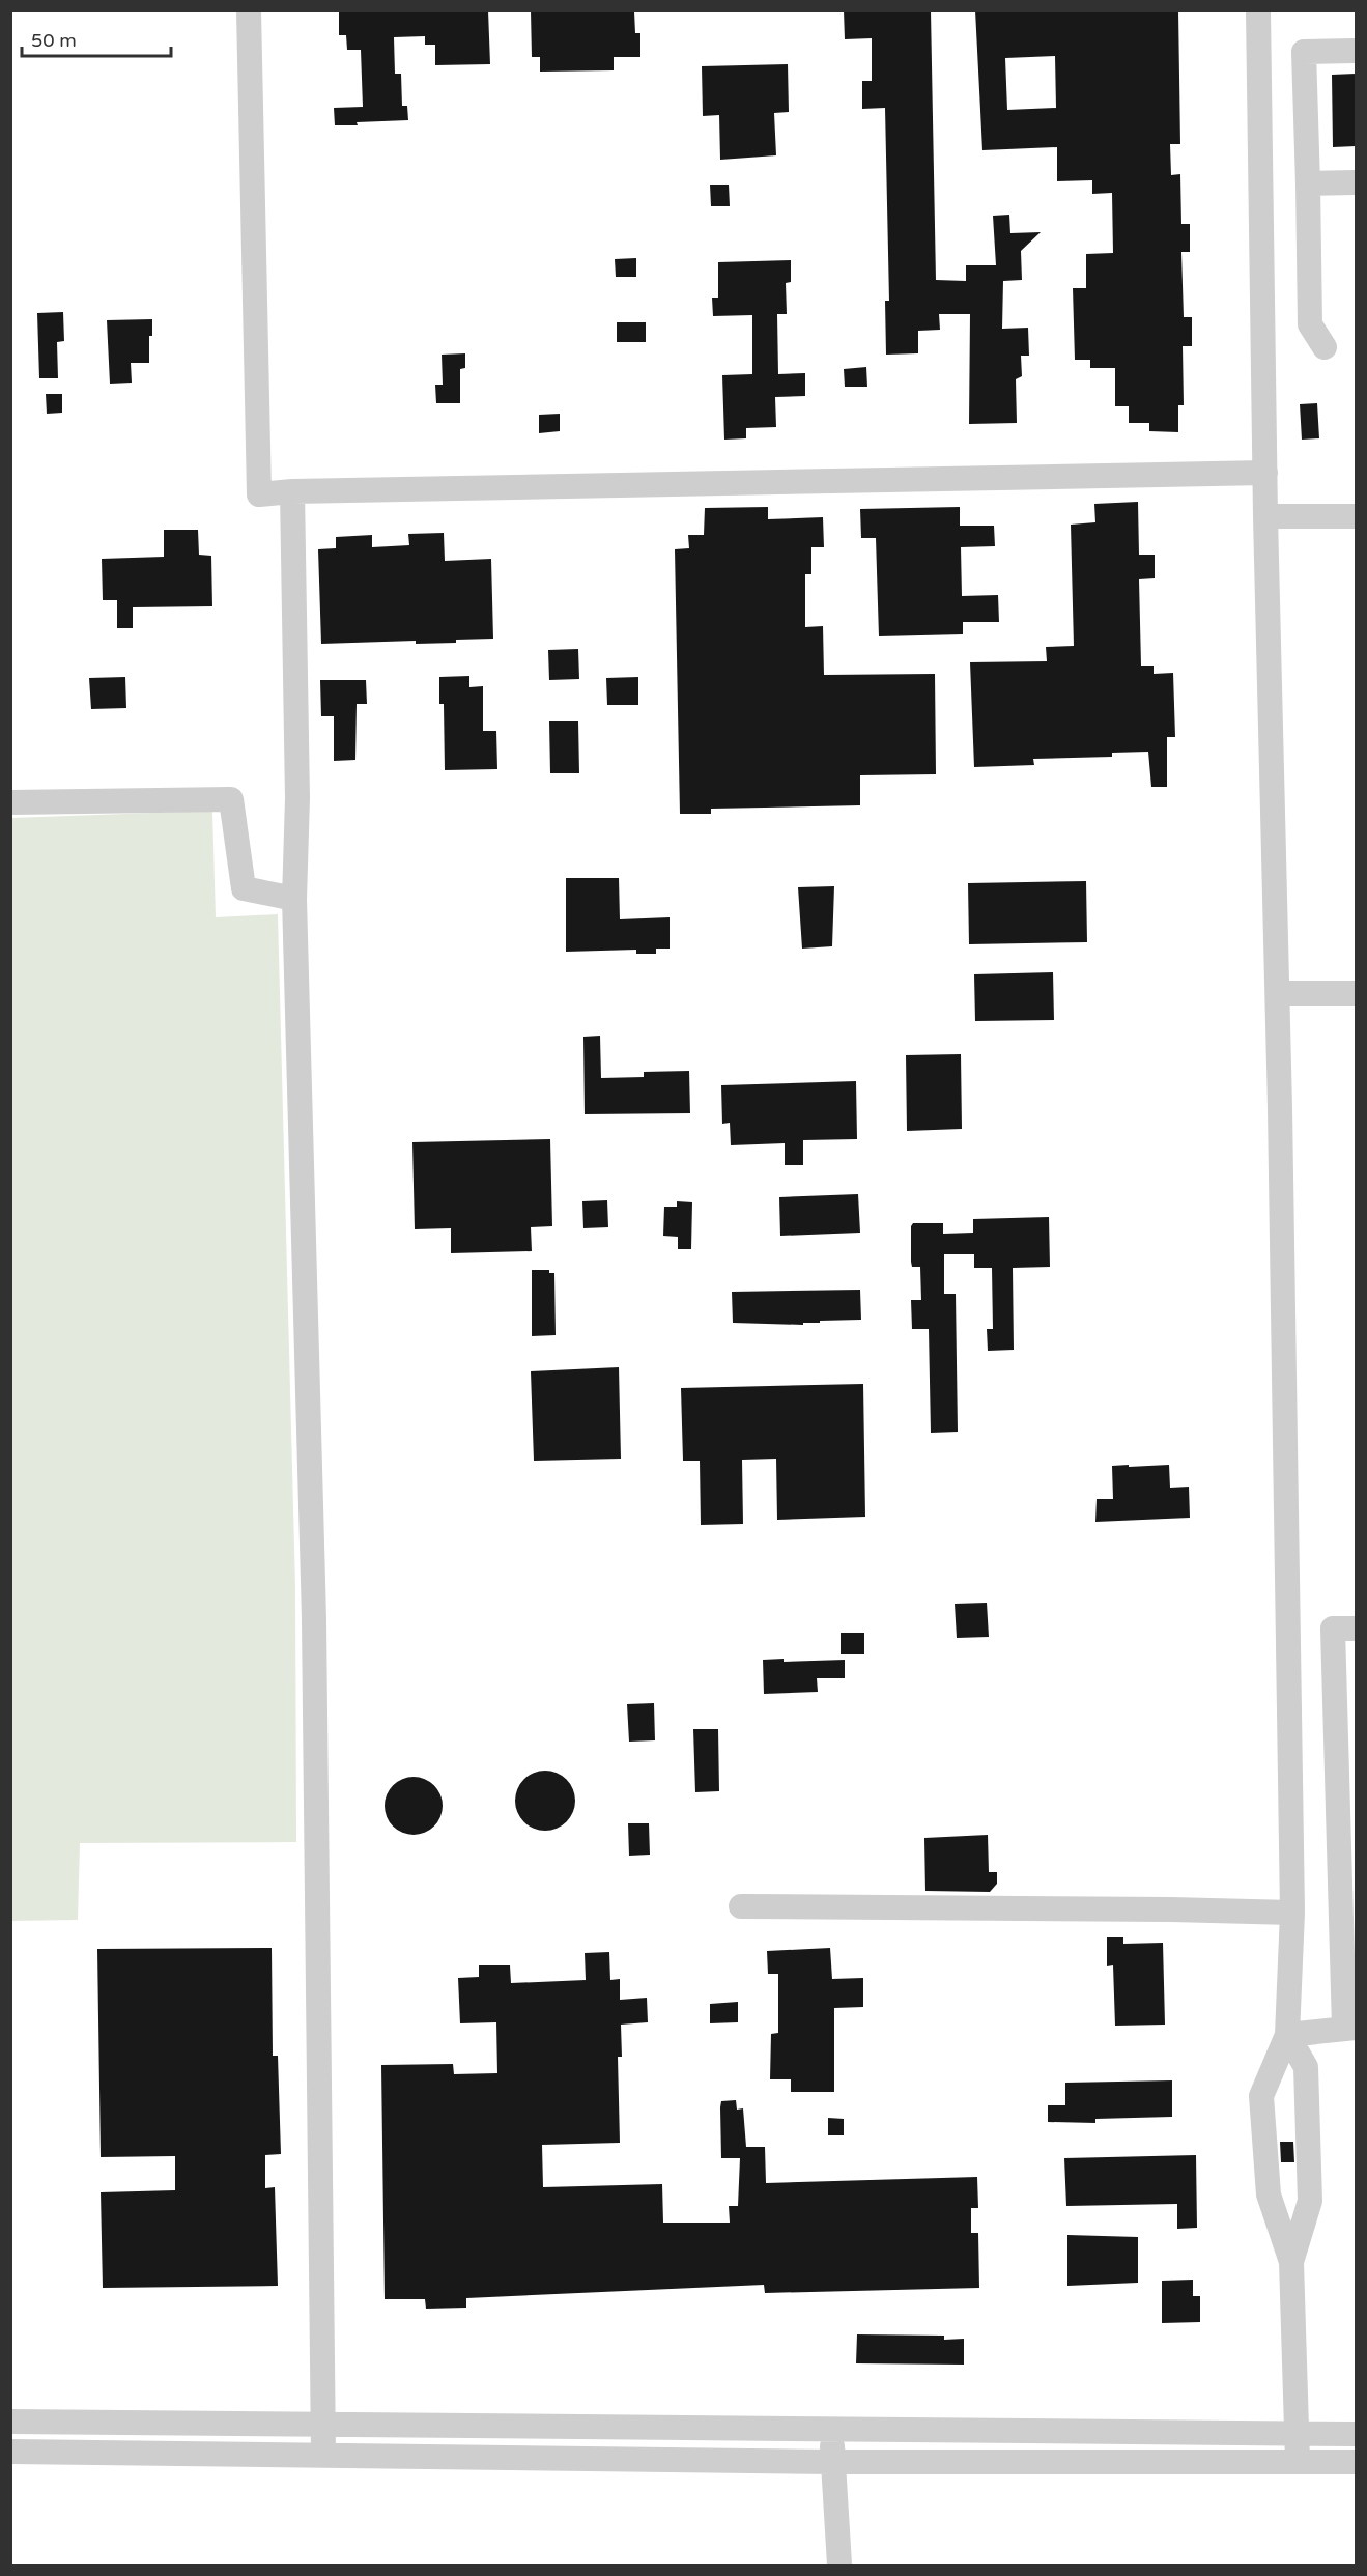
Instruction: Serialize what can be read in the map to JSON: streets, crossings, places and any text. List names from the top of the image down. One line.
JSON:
{"scale_bar":"50 m"}
